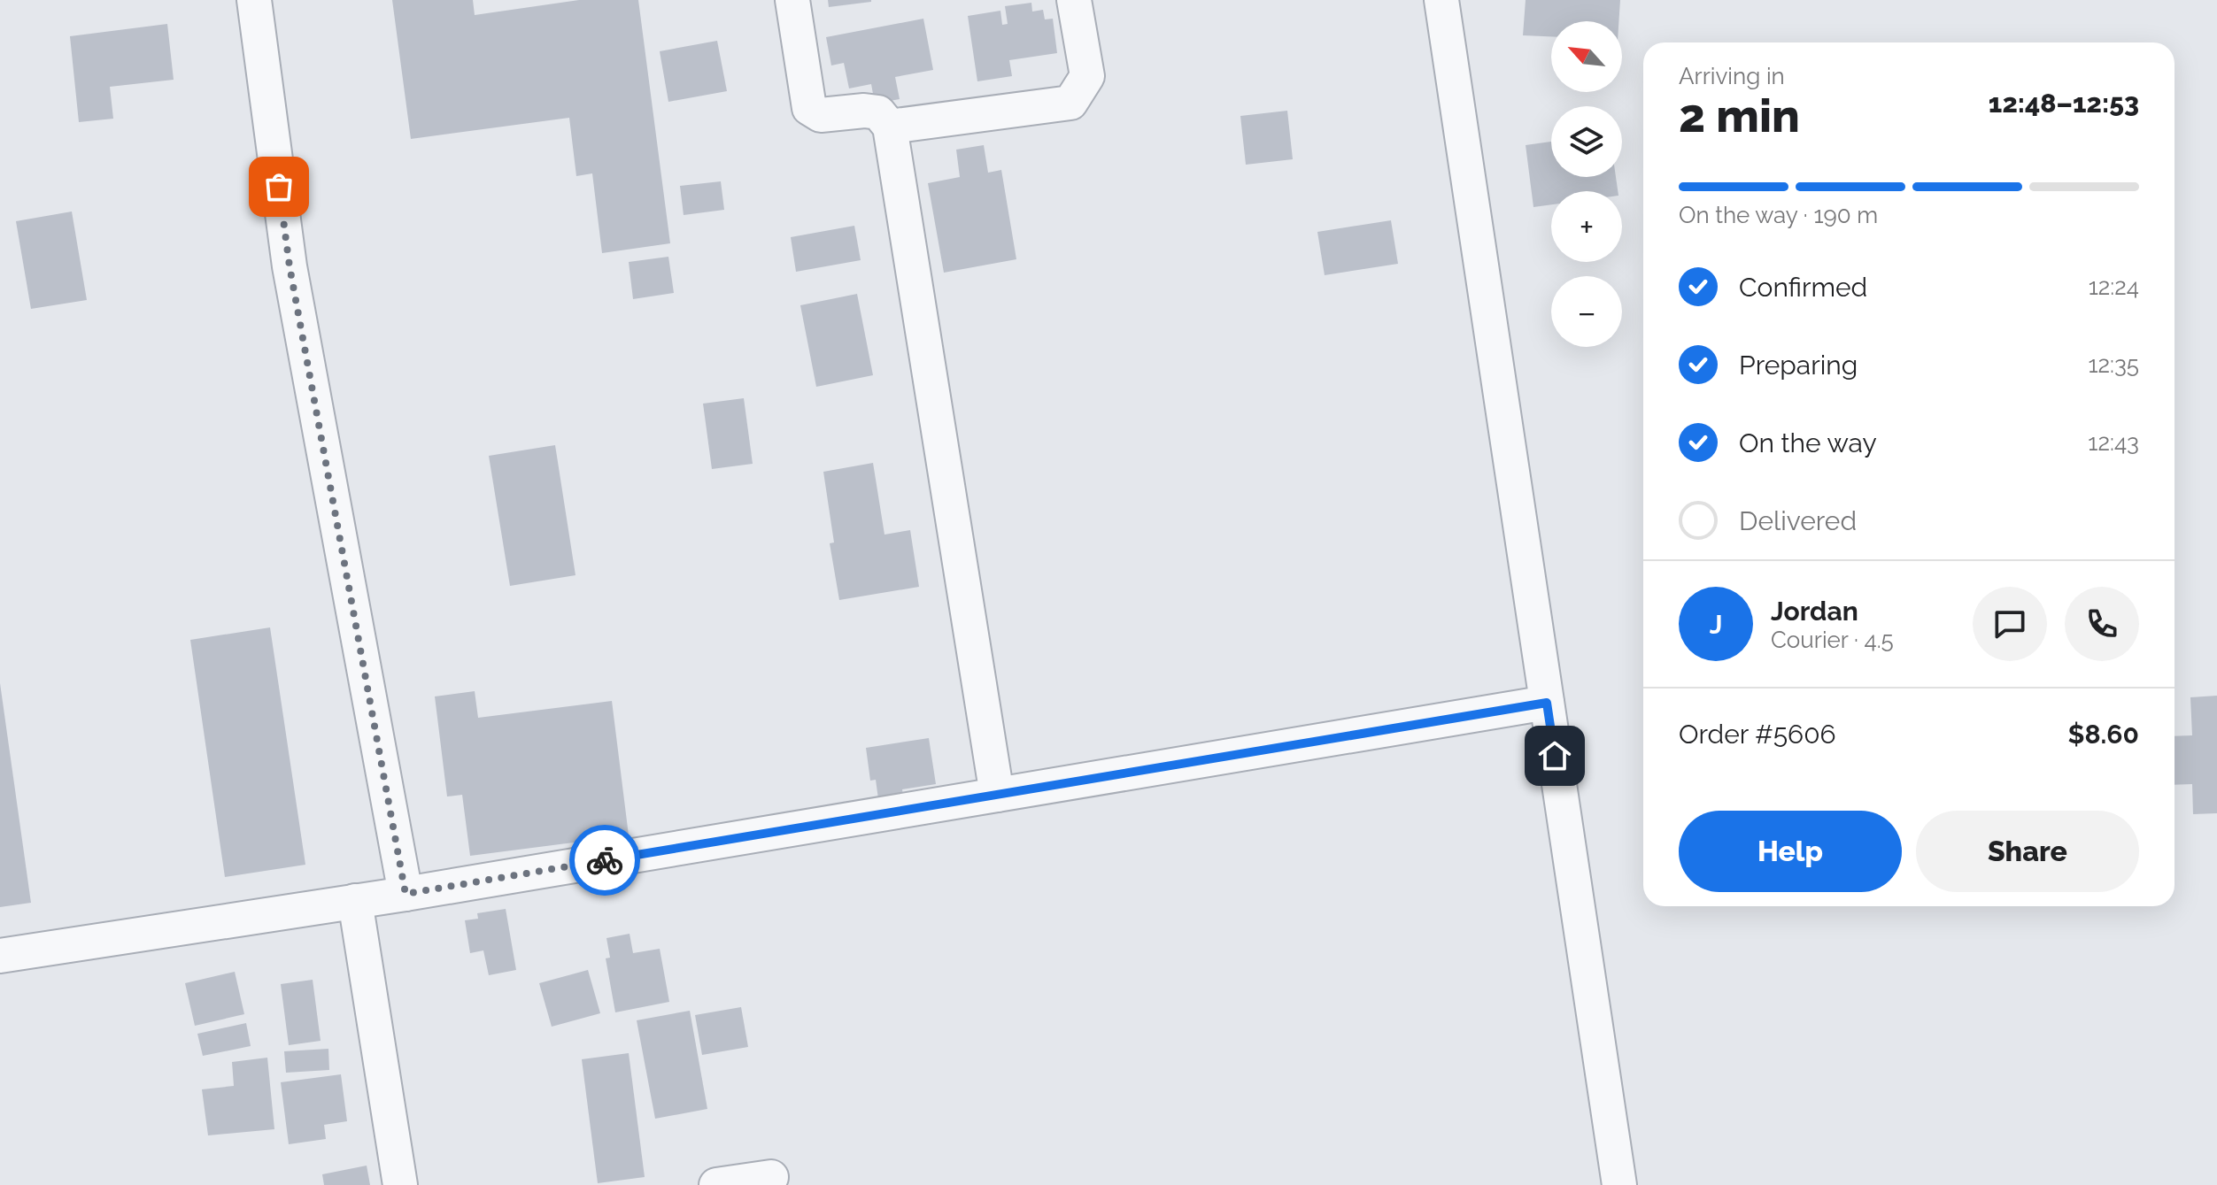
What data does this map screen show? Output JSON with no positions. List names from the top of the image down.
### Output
{
  "north": "top left",
  "page": {
    "map_buttons": ["+", "−"],
    "heading": ["2 min", "Arriving in", "12:48–12:53"],
    "panel": [
      "Jordan",
      "Courier · 4.5",
      "Order #5606",
      "$8.60"
    ],
    "bar": "On the way · 190 m",
    "list": [
      ["Confirmed", "12:24"],
      ["Preparing", "12:35"],
      ["On the way", "12:43"],
      "Delivered"
    ],
    "round": "J",
    "buttons": ["Help", "Share"]
  }
}
